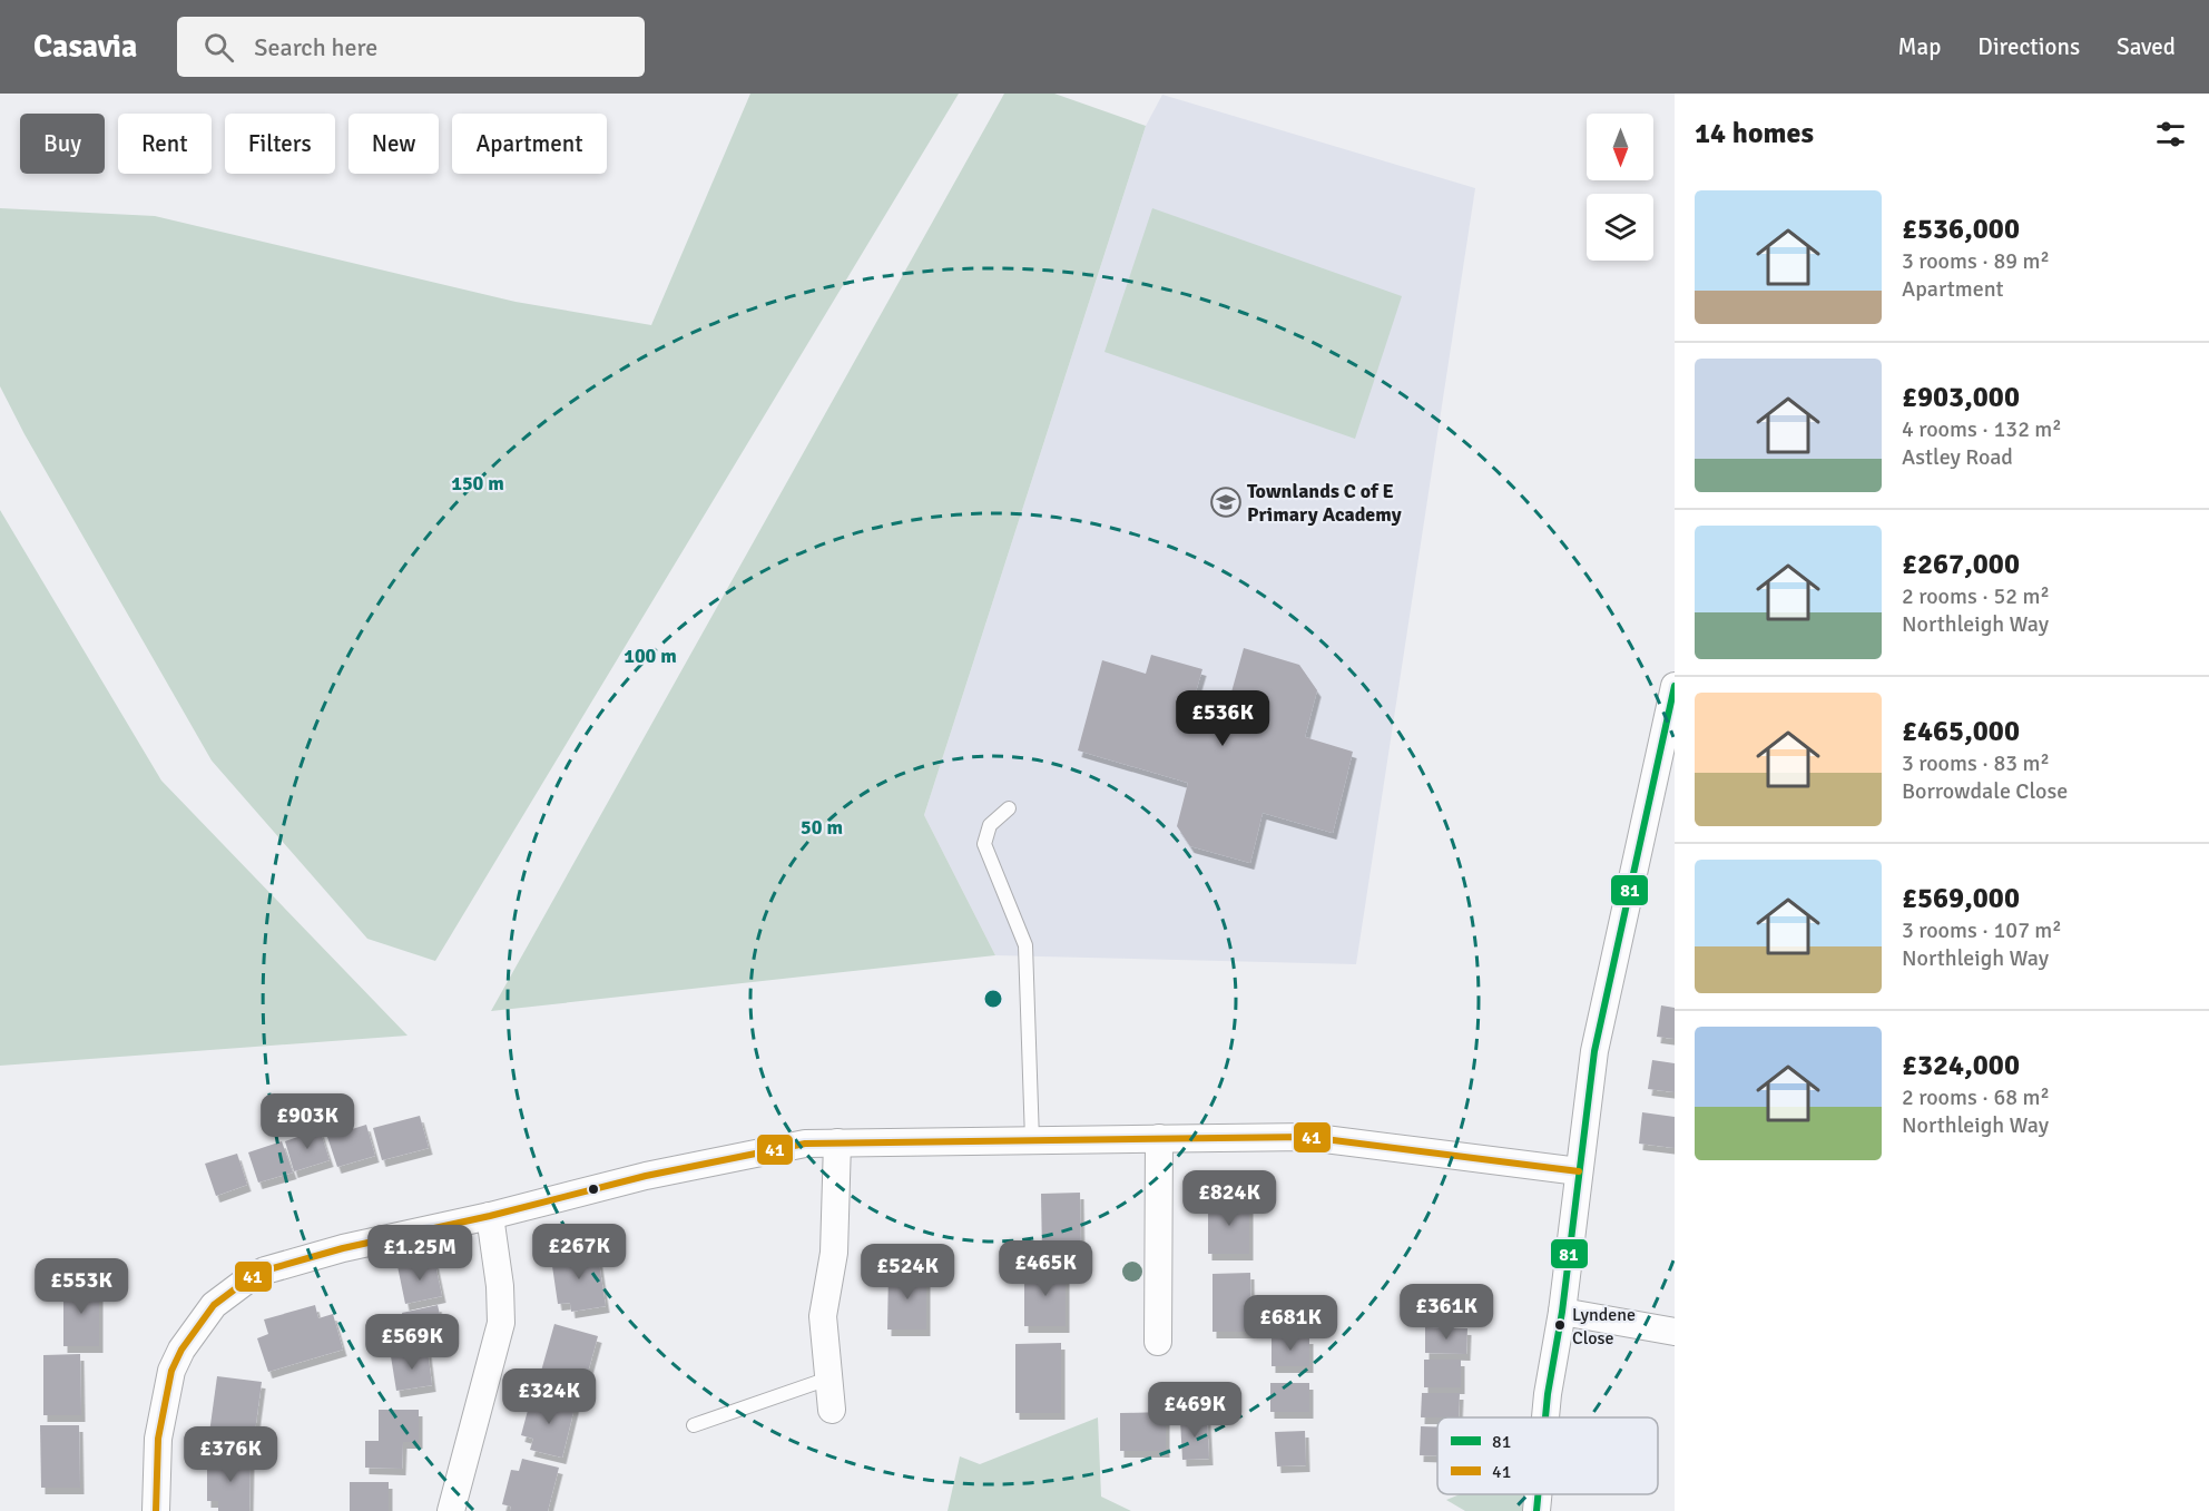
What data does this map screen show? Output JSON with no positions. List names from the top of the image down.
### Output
{
  "places": {
    "school or university": ["Townlands C of E Primary Academy"],
    "other": ["Lyndene Close"]
  },
  "lines": ["transit line 81", "transit line 41"],
  "legend": ["81", "41"],
  "north": "bottom",
  "page": {
    "header": "Casavia",
    "search": "Search here",
    "nav": ["Map", "Directions", "Saved"],
    "heading": "14 homes",
    "chip": [
      "Buy",
      "Rent",
      "Filters",
      "New",
      "Apartment"
    ],
    "list": [
      {
        "name": "£536,000",
        "note": "3 rooms · 89 m² · Apartment"
      },
      {
        "name": "£903,000",
        "note": "4 rooms · 132 m² · Astley Road"
      },
      {
        "name": "£267,000",
        "note": "2 rooms · 52 m² · Northleigh Way"
      },
      {
        "name": "£465,000",
        "note": "3 rooms · 83 m² · Borrowdale Close"
      },
      {
        "name": "£569,000",
        "note": "3 rooms · 107 m² · Northleigh Way"
      },
      {
        "name": "£324,000",
        "note": "2 rooms · 68 m² · Northleigh Way"
      }
    ],
    "price": [
      "£536K",
      "£903K",
      "£824K",
      "£267K",
      "£1.25M",
      "£465K",
      "£524K",
      "£553K",
      "£361K",
      "£681K",
      "£569K",
      "£324K",
      "£469K",
      "£376K"
    ]
  },
  "rings": ["150 m", "100 m", "50 m"]
}
